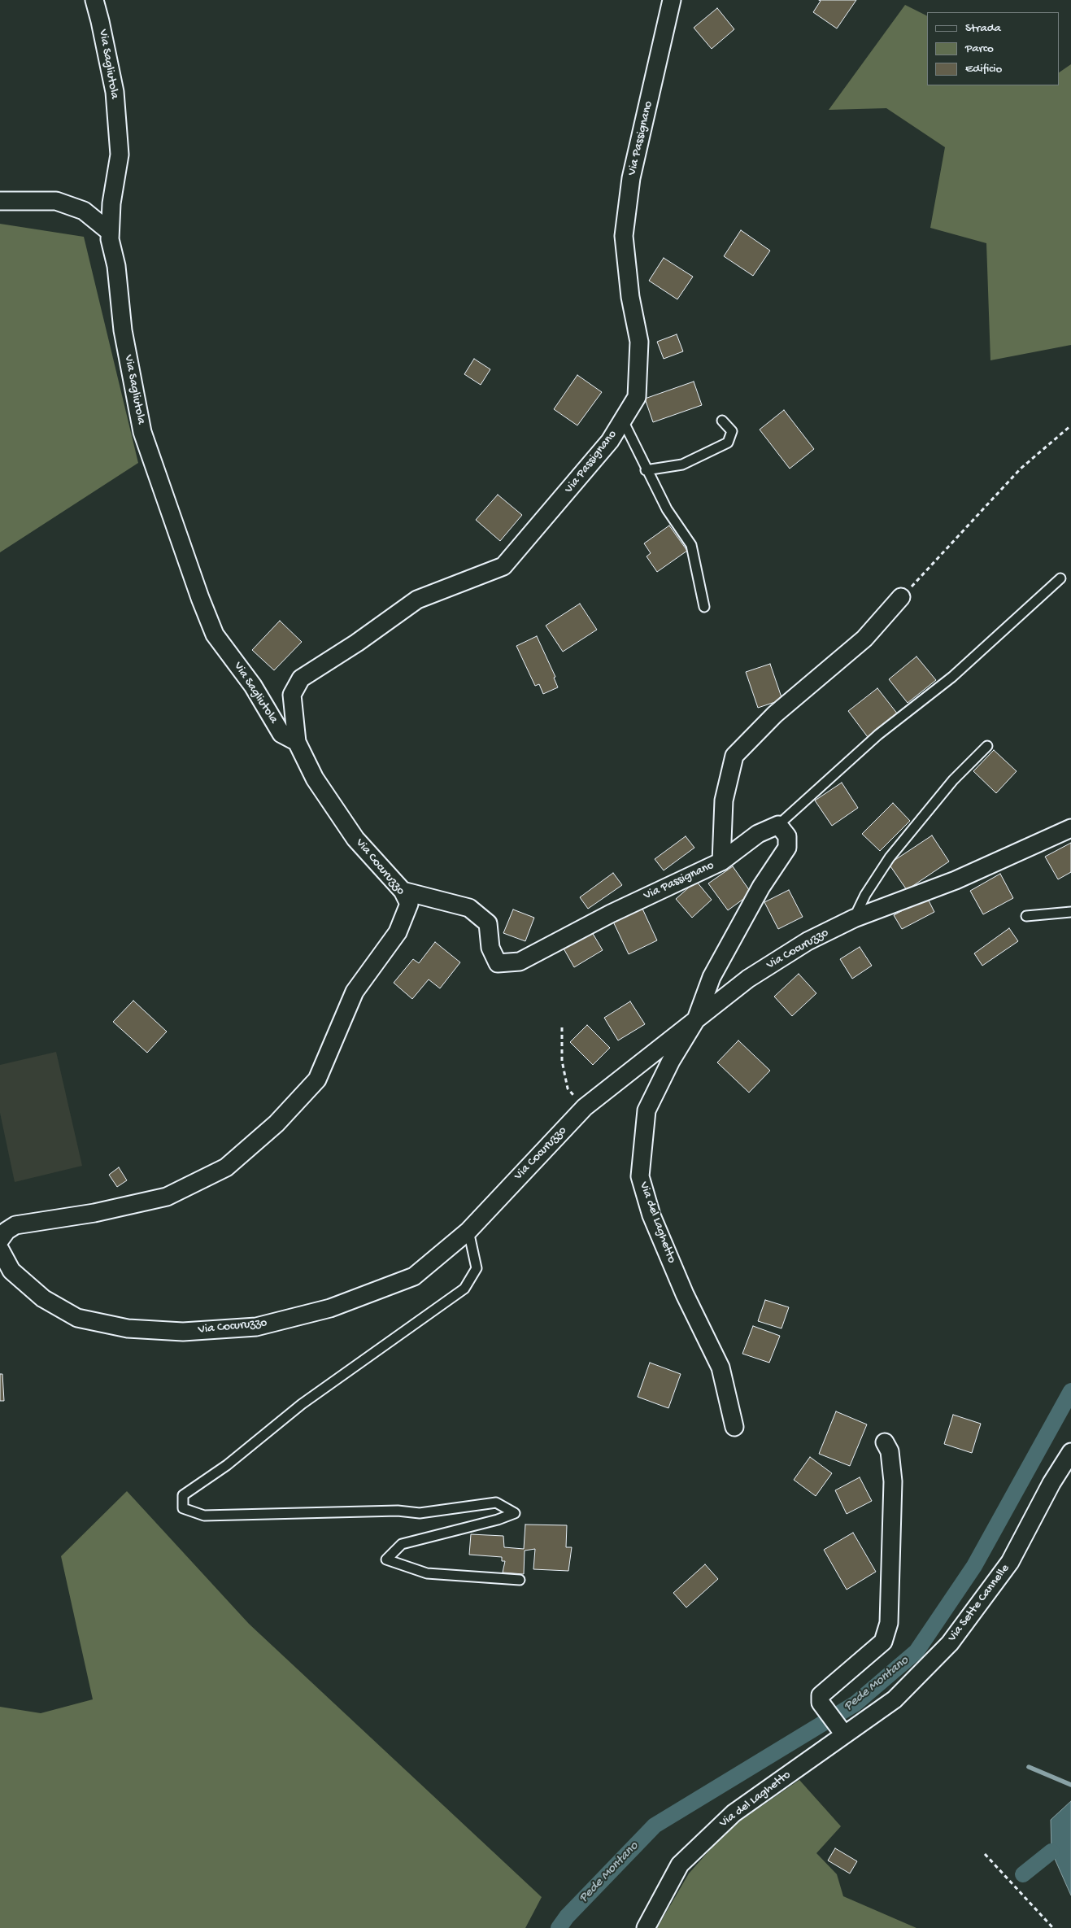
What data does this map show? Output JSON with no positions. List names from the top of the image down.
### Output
{
  "streets": {
    "street": [
      "Via Sagliutola",
      "Via Passignano",
      "Via Cocuruzzo",
      "Via del Laghetto",
      "Via Sette Cannelle"
    ]
  },
  "crossings": [
    ["Via Sagliutola", "Via Passignano"],
    ["Via Sagliutola", "Via Cocuruzzo"],
    ["Via Passignano", "Via Cocuruzzo"],
    ["Via Cocuruzzo", "Via del Laghetto"],
    ["Via del Laghetto", "Via Sette Cannelle"]
  ],
  "water": ["Pede Montano"],
  "legend": ["Strada", "Parco", "Edificio"]
}
